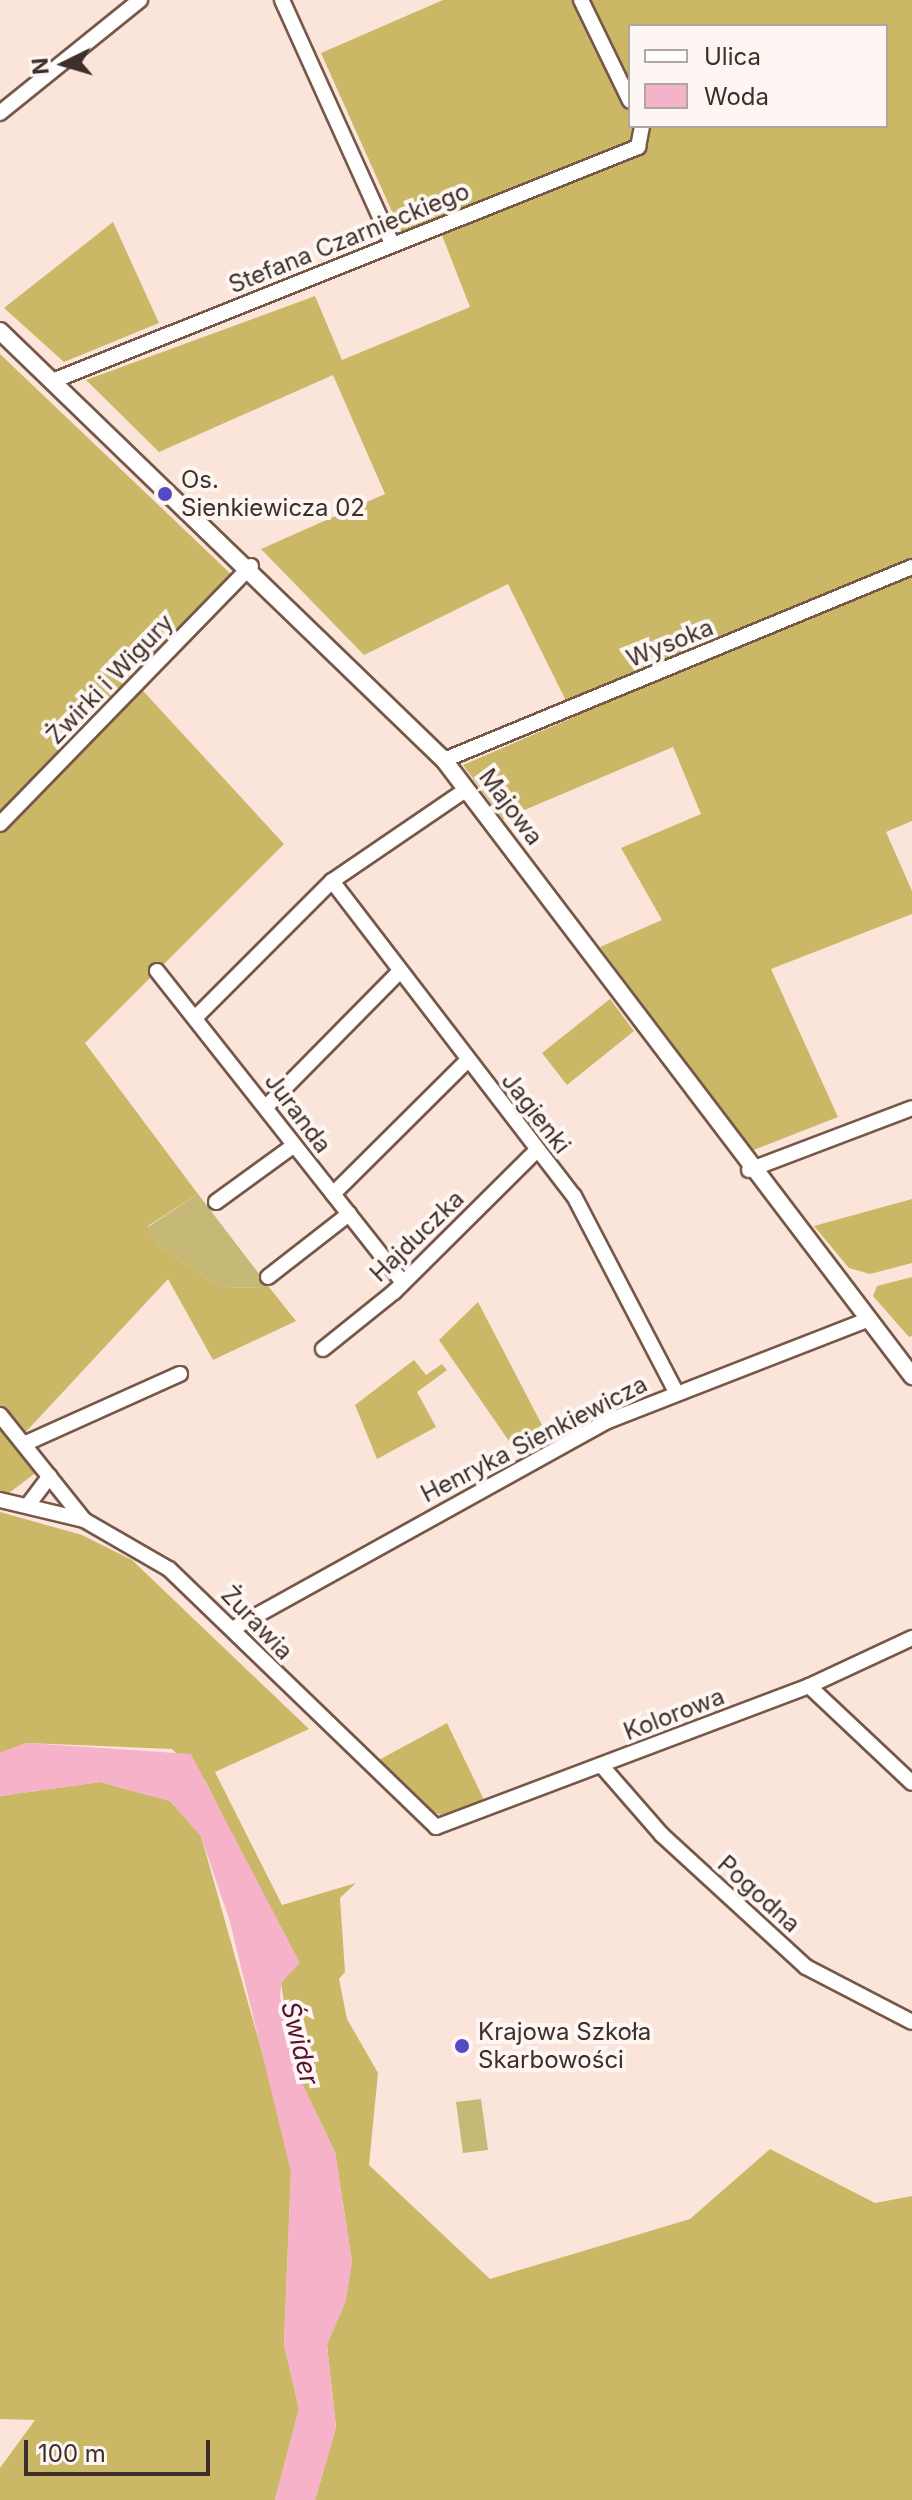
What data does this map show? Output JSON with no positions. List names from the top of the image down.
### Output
{
  "streets": {
    "street": [
      "Stefana Czarnieckiego",
      "Wysoka",
      "Żwirki i Wigury",
      "Majowa",
      "Juranda",
      "Jagienki",
      "Hajduczka",
      "Henryka Sienkiewicza",
      "Żurawia",
      "Kolorowa",
      "Pogodna"
    ]
  },
  "crossings": [
    ["Stefana Czarnieckiego", "Majowa"],
    ["Wysoka", "Majowa"],
    ["Żwirki i Wigury", "Majowa"],
    ["Majowa", "Henryka Sienkiewicza"],
    ["Juranda", "Hajduczka"],
    ["Jagienki", "Hajduczka"],
    ["Jagienki", "Henryka Sienkiewicza"],
    ["Henryka Sienkiewicza", "Żurawia"],
    ["Żurawia", "Kolorowa"],
    ["Kolorowa", "Pogodna"]
  ],
  "water": ["Świder"],
  "places": ["Os. Sienkiewicza 02", "Krajowa Szkoła Skarbowości"],
  "legend": ["Ulica", "Woda"],
  "scale_bar": "100 m",
  "north": "left"
}
